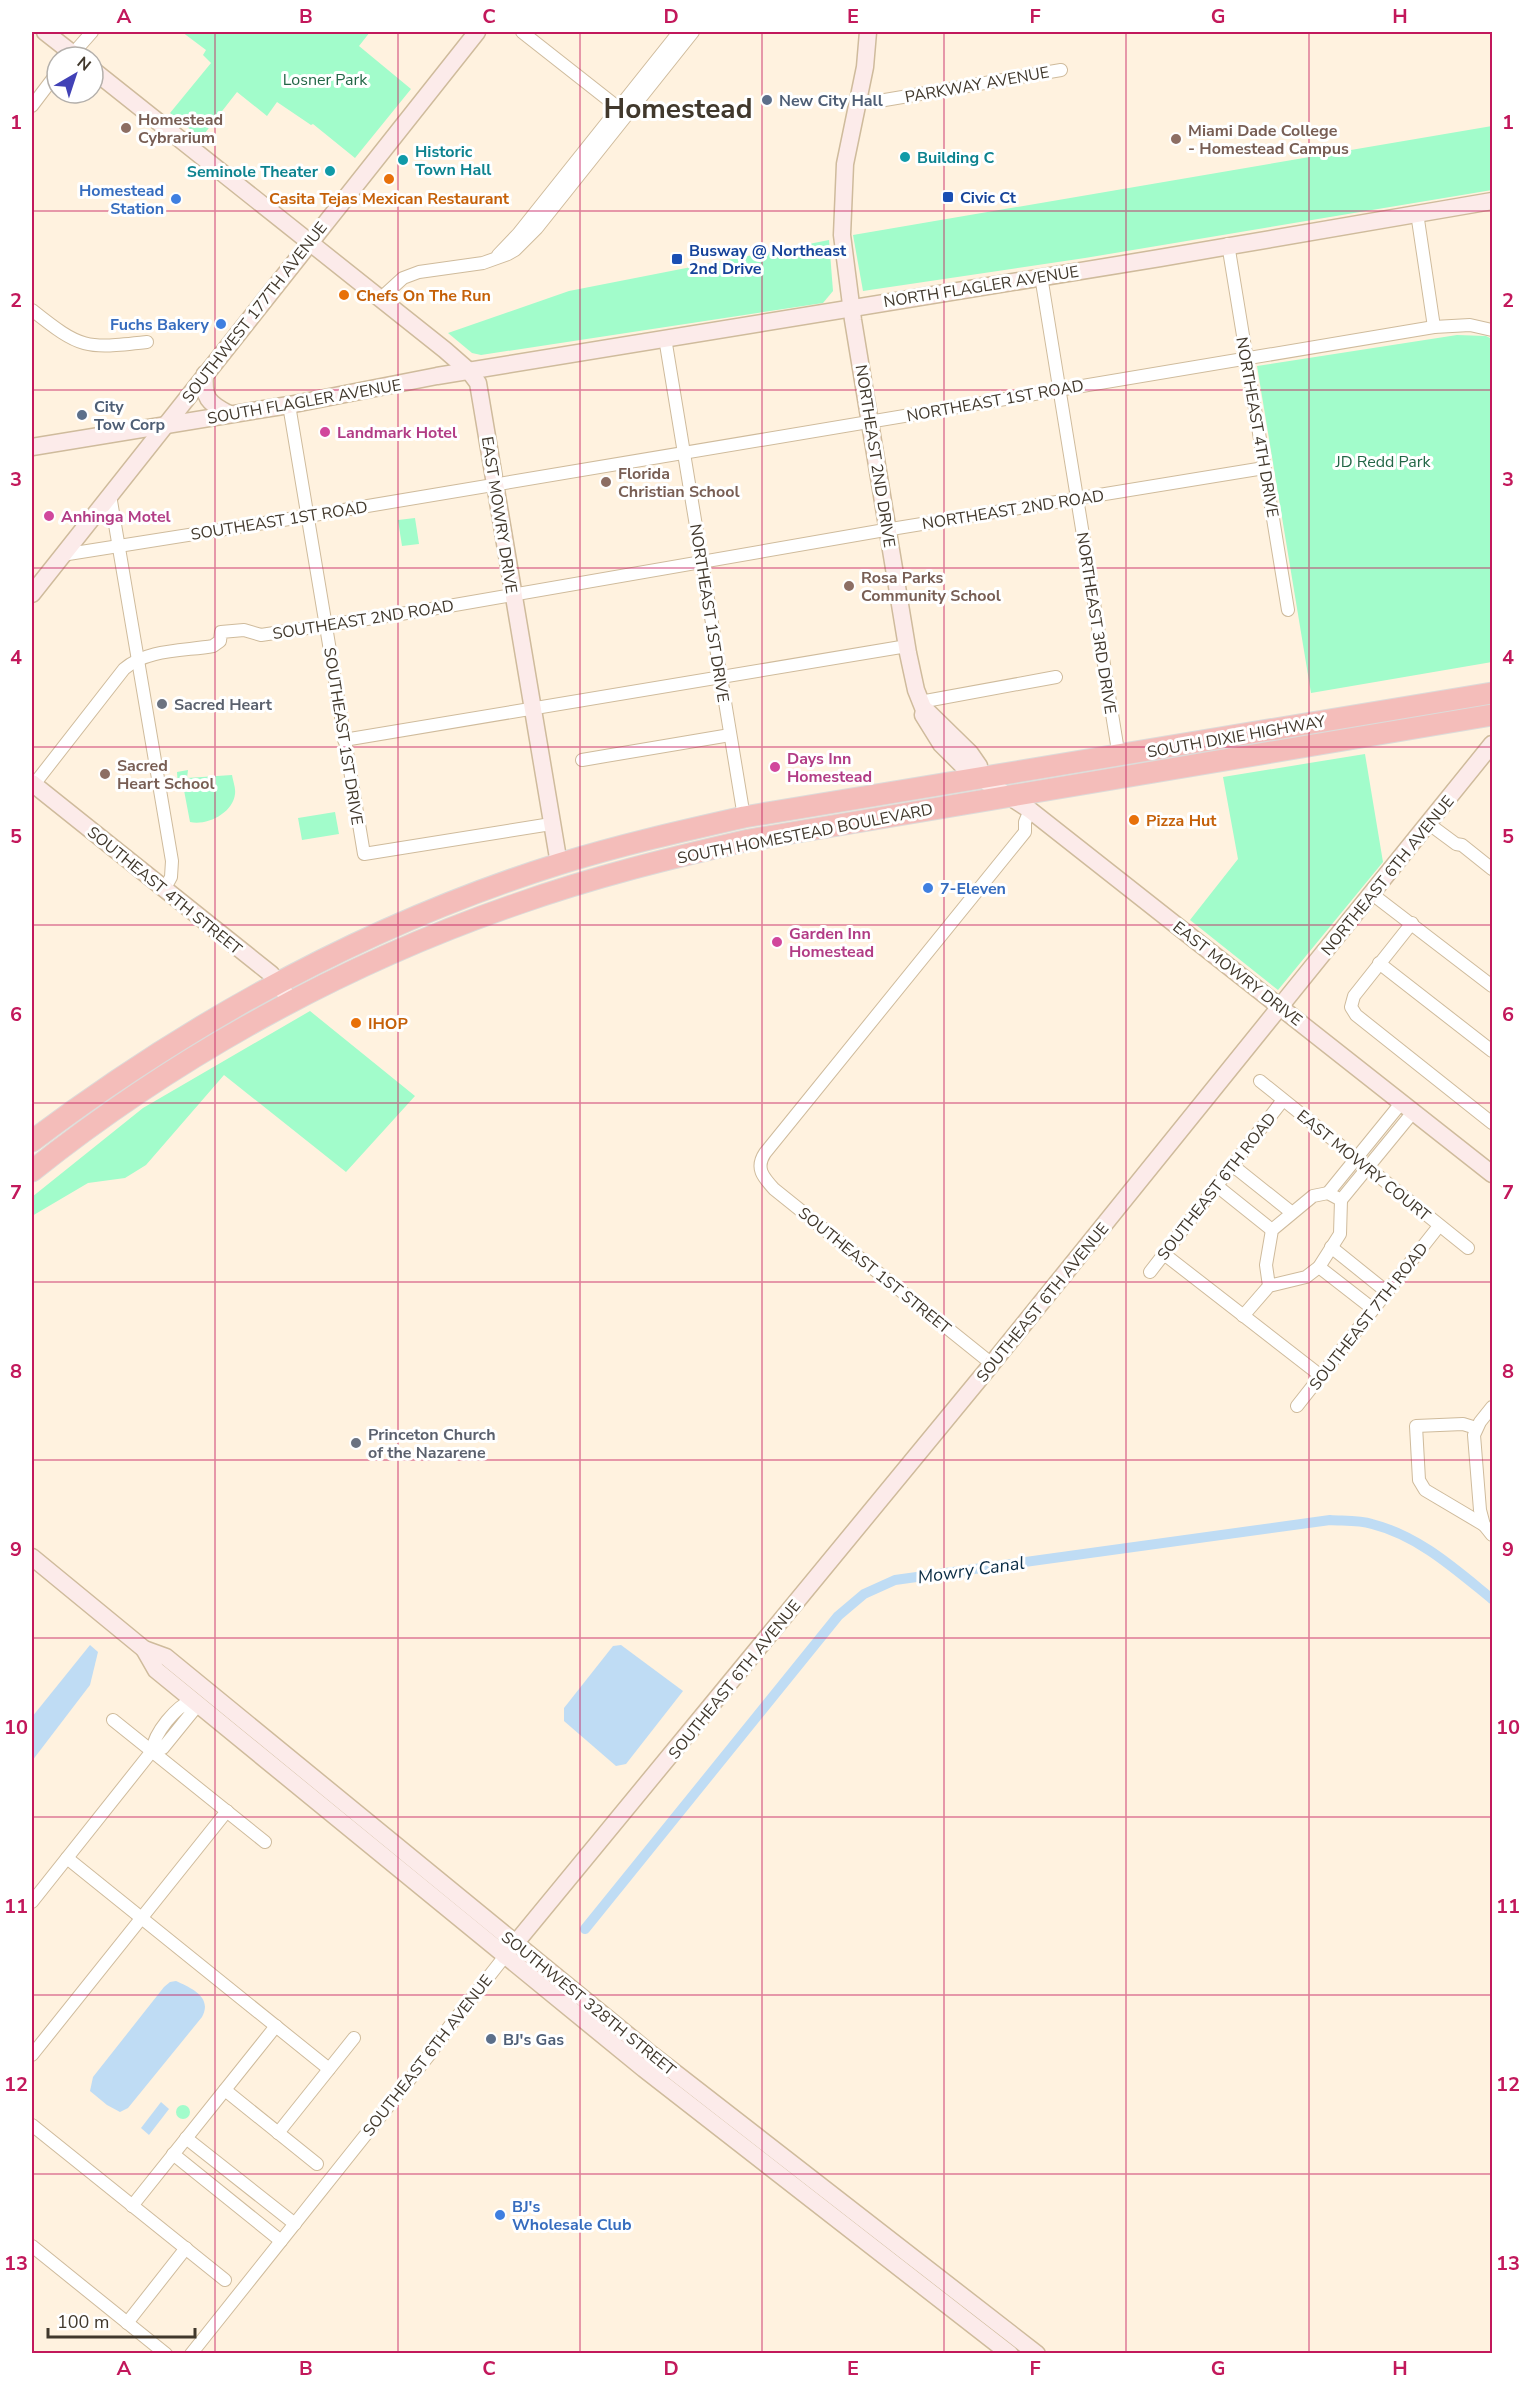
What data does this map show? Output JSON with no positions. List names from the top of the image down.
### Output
{
  "streets": {
    "highway": ["SOUTH DIXIE HIGHWAY", "SOUTH HOMESTEAD BOULEVARD"],
    "street": [
      "PARKWAY AVENUE",
      "NORTH FLAGLER AVENUE",
      "SOUTHWEST 177TH AVENUE",
      "NORTHEAST 1ST ROAD",
      "SOUTH FLAGLER AVENUE",
      "NORTHEAST 4TH DRIVE",
      "NORTHEAST 2ND DRIVE",
      "NORTHEAST 2ND ROAD",
      "EAST MOWRY DRIVE",
      "SOUTHEAST 1ST ROAD",
      "NORTHEAST 1ST DRIVE",
      "SOUTHEAST 2ND ROAD",
      "NORTHEAST 3RD DRIVE",
      "SOUTHEAST 1ST DRIVE",
      "NORTHEAST 6TH AVENUE",
      "SOUTHEAST 4TH STREET",
      "EAST MOWRY COURT",
      "SOUTHEAST 6TH ROAD",
      "SOUTHEAST 1ST STREET",
      "SOUTHEAST 6TH AVENUE",
      "SOUTHEAST 7TH ROAD",
      "SOUTHWEST 328TH STREET"
    ]
  },
  "crossings": [
    ["PARKWAY AVENUE", "NORTHEAST 2ND DRIVE"],
    ["NORTH FLAGLER AVENUE", "SOUTH FLAGLER AVENUE"],
    ["NORTH FLAGLER AVENUE", "NORTHEAST 4TH DRIVE"],
    ["NORTH FLAGLER AVENUE", "NORTHEAST 2ND DRIVE"],
    ["NORTH FLAGLER AVENUE", "EAST MOWRY DRIVE"],
    ["NORTH FLAGLER AVENUE", "NORTHEAST 1ST DRIVE"],
    ["NORTH FLAGLER AVENUE", "NORTHEAST 3RD DRIVE"],
    ["SOUTHWEST 177TH AVENUE", "SOUTH FLAGLER AVENUE"],
    ["SOUTHWEST 177TH AVENUE", "EAST MOWRY DRIVE"],
    ["SOUTHWEST 177TH AVENUE", "SOUTHEAST 1ST ROAD"],
    ["NORTHEAST 1ST ROAD", "NORTHEAST 4TH DRIVE"],
    ["NORTHEAST 1ST ROAD", "NORTHEAST 2ND DRIVE"],
    ["NORTHEAST 1ST ROAD", "EAST MOWRY DRIVE"],
    ["NORTHEAST 1ST ROAD", "SOUTHEAST 1ST ROAD"],
    ["NORTHEAST 1ST ROAD", "NORTHEAST 1ST DRIVE"],
    ["NORTHEAST 1ST ROAD", "NORTHEAST 3RD DRIVE"],
    ["SOUTH FLAGLER AVENUE", "EAST MOWRY DRIVE"],
    ["SOUTH FLAGLER AVENUE", "SOUTHEAST 1ST DRIVE"],
    ["NORTHEAST 4TH DRIVE", "NORTHEAST 2ND ROAD"],
    ["NORTHEAST 2ND DRIVE", "NORTHEAST 2ND ROAD"],
    ["NORTHEAST 2ND ROAD", "EAST MOWRY DRIVE"],
    ["NORTHEAST 2ND ROAD", "NORTHEAST 1ST DRIVE"],
    ["NORTHEAST 2ND ROAD", "SOUTHEAST 2ND ROAD"],
    ["NORTHEAST 2ND ROAD", "NORTHEAST 3RD DRIVE"],
    ["EAST MOWRY DRIVE", "SOUTHEAST 1ST ROAD"],
    ["EAST MOWRY DRIVE", "SOUTHEAST 2ND ROAD"],
    ["EAST MOWRY DRIVE", "SOUTHEAST 1ST DRIVE"],
    ["EAST MOWRY DRIVE", "SOUTH DIXIE HIGHWAY"],
    ["EAST MOWRY DRIVE", "SOUTH HOMESTEAD BOULEVARD"],
    ["EAST MOWRY DRIVE", "NORTHEAST 6TH AVENUE"],
    ["EAST MOWRY DRIVE", "SOUTHEAST 6TH AVENUE"],
    ["SOUTHEAST 1ST ROAD", "SOUTHEAST 1ST DRIVE"],
    ["NORTHEAST 1ST DRIVE", "SOUTH HOMESTEAD BOULEVARD"],
    ["SOUTHEAST 2ND ROAD", "SOUTHEAST 1ST DRIVE"],
    ["SOUTHEAST 2ND ROAD", "SOUTHEAST 4TH STREET"],
    ["NORTHEAST 3RD DRIVE", "SOUTH DIXIE HIGHWAY"],
    ["SOUTH DIXIE HIGHWAY", "SOUTH HOMESTEAD BOULEVARD"],
    ["SOUTH HOMESTEAD BOULEVARD", "SOUTHEAST 4TH STREET"],
    ["NORTHEAST 6TH AVENUE", "SOUTHEAST 6TH AVENUE"],
    ["EAST MOWRY COURT", "SOUTHEAST 6TH ROAD"],
    ["EAST MOWRY COURT", "SOUTHEAST 7TH ROAD"],
    ["SOUTHEAST 1ST STREET", "SOUTHEAST 6TH AVENUE"],
    ["SOUTHEAST 6TH AVENUE", "SOUTHWEST 328TH STREET"]
  ],
  "districts": ["Homestead"],
  "water": ["Mowry Canal"],
  "parks": ["Losner Park", "JD Redd Park"],
  "places": {
    "other": [
      "New City Hall",
      "Homestead Cybrarium",
      "Miami Dade College - Homestead Campus",
      "Building C",
      "Historic Town Hall",
      "Seminole Theater",
      "Casita Tejas Mexican Restaurant",
      "Homestead Station",
      "Chefs On The Run",
      "Fuchs Bakery",
      "City Tow Corp",
      "Landmark Hotel",
      "Florida Christian School",
      "Anhinga Motel",
      "Rosa Parks Community School",
      "Sacred Heart",
      "Days Inn Homestead",
      "Sacred Heart School",
      "Pizza Hut",
      "7-Eleven",
      "Garden Inn Homestead",
      "IHOP",
      "Princeton Church of the Nazarene",
      "BJ's Gas",
      "BJ's Wholesale Club"
    ],
    "transit": ["Civic Ct", "Busway @ Northeast 2nd Drive"]
  },
  "scale_bar": "100 m",
  "north": "top right",
  "grid": {
    "columns": [
      "A",
      "B",
      "C",
      "D",
      "E",
      "F",
      "G",
      "H"
    ],
    "rows": [
      "1",
      "2",
      "3",
      "4",
      "5",
      "6",
      "7",
      "8",
      "9",
      "10",
      "11",
      "12",
      "13"
    ]
  }
}
